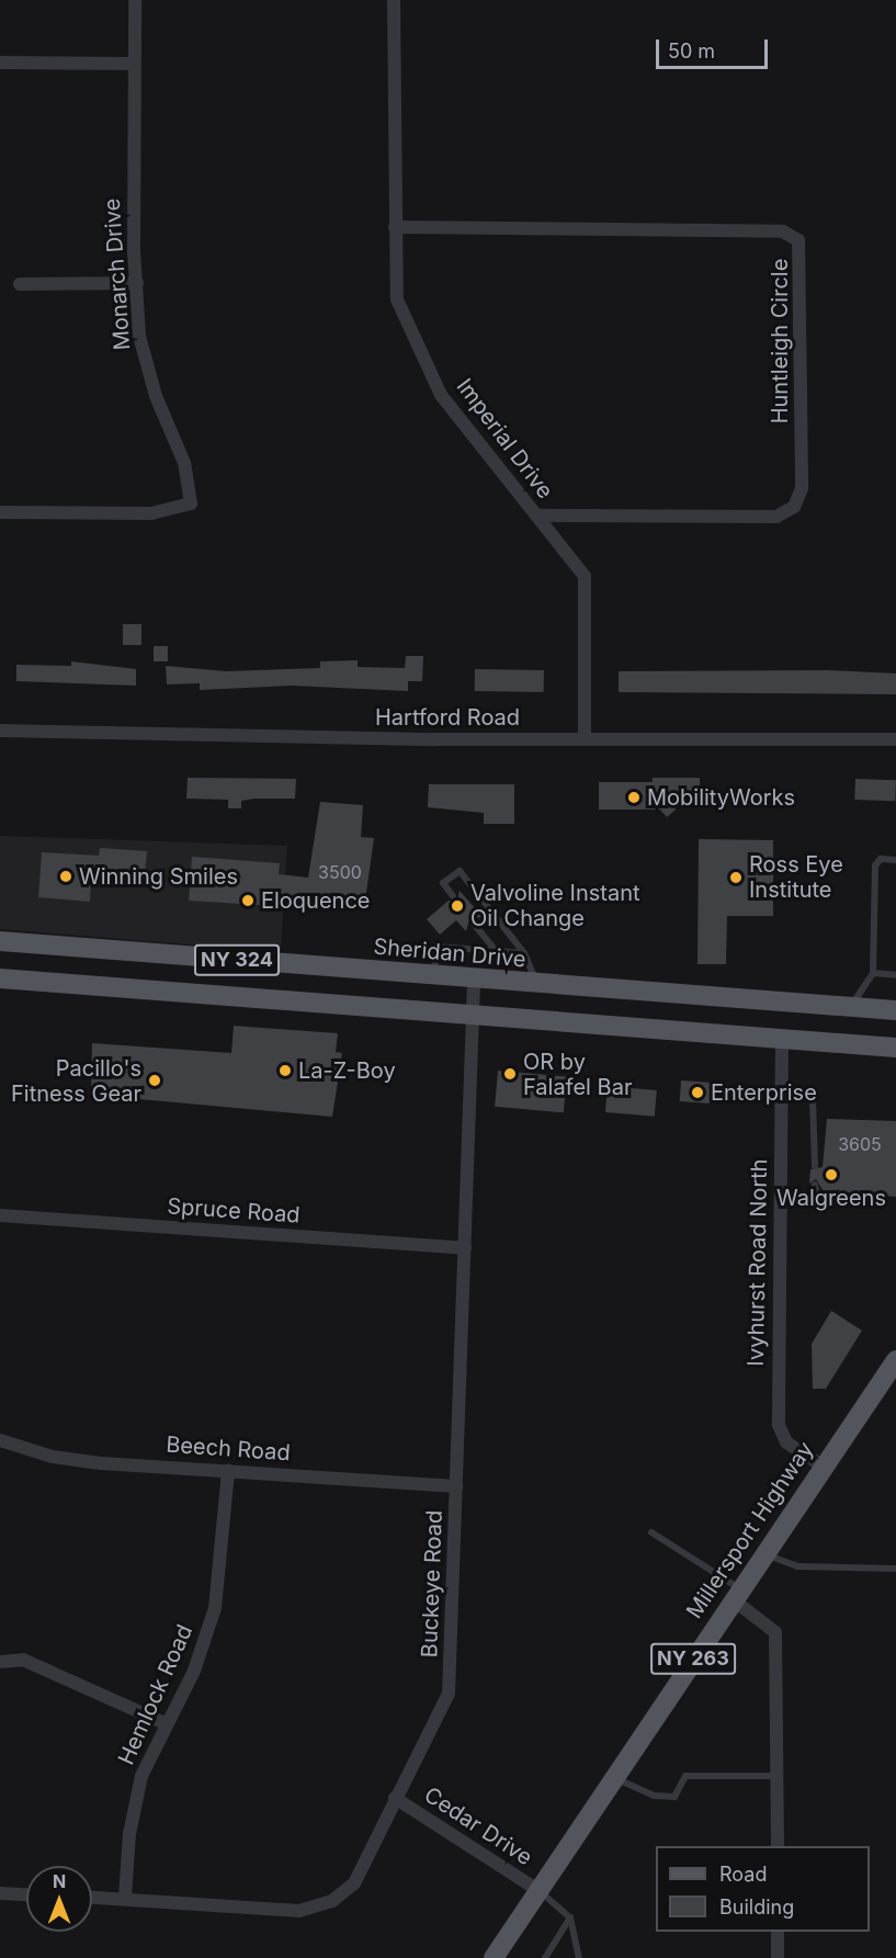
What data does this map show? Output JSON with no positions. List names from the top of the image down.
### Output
{
  "streets": {
    "main road": [
      "Sheridan Drive",
      "NY 324",
      "Millersport Highway",
      "NY 263"
    ],
    "street": [
      "Monarch Drive",
      "Huntleigh Circle",
      "Imperial Drive",
      "Hartford Road",
      "Spruce Road",
      "Ivyhurst Road North",
      "Beech Road",
      "Buckeye Road",
      "Hemlock Road",
      "Cedar Drive"
    ]
  },
  "crossings": [
    ["Huntleigh Circle", "Imperial Drive"],
    ["Imperial Drive", "Hartford Road"],
    ["Sheridan Drive", "Buckeye Road"],
    ["NY 324", "Ivyhurst Road North"],
    ["NY 324", "Buckeye Road"],
    ["Spruce Road", "Buckeye Road"],
    ["Ivyhurst Road North", "Millersport Highway"],
    ["Beech Road", "Buckeye Road"],
    ["Beech Road", "Hemlock Road"],
    ["Millersport Highway", "Cedar Drive"],
    ["Buckeye Road", "Hemlock Road"],
    ["Buckeye Road", "Cedar Drive"]
  ],
  "places": [
    "MobilityWorks",
    "Winning Smiles",
    "Ross Eye Institute",
    "Eloquence",
    "Valvoline Instant Oil Change",
    "La-Z-Boy",
    "OR by Falafel Bar",
    "Pacillo's Fitness Gear",
    "Enterprise",
    "Walgreens"
  ],
  "house_numbers": ["3500", "3605"],
  "legend": ["Road", "Building"],
  "scale_bar": "50 m",
  "north": "top"
}
